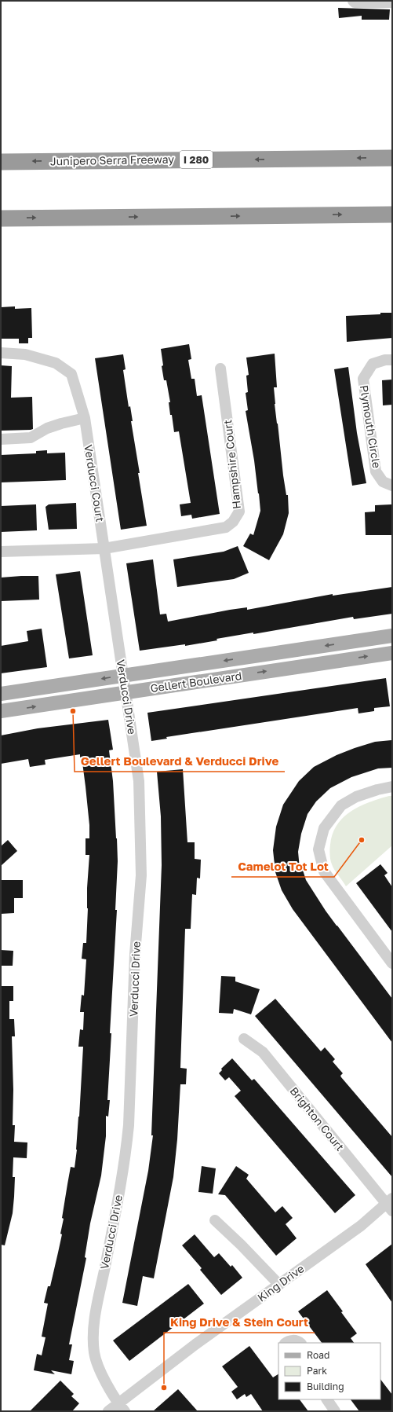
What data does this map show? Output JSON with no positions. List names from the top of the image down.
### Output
{
  "streets": {
    "highway": ["I 280", "Junipero Serra Freeway"],
    "main road": ["Gellert Boulevard"],
    "street": [
      "Plymouth Circle",
      "Hampshire Court",
      "Verducci Court",
      "Verducci Drive",
      "Brighton Court",
      "King Drive"
    ]
  },
  "crossings": [
    ["Hampshire Court", "Verducci Court"],
    ["Hampshire Court", "Verducci Drive"],
    ["Verducci Court", "Verducci Drive"],
    ["Gellert Boulevard", "Verducci Drive"],
    ["Verducci Drive", "King Drive"],
    ["Brighton Court", "King Drive"]
  ],
  "places": ["Gellert Boulevard & Verducci Drive", "Camelot Tot Lot", "King Drive & Stein Court"],
  "legend": ["Road", "Park", "Building"]
}
